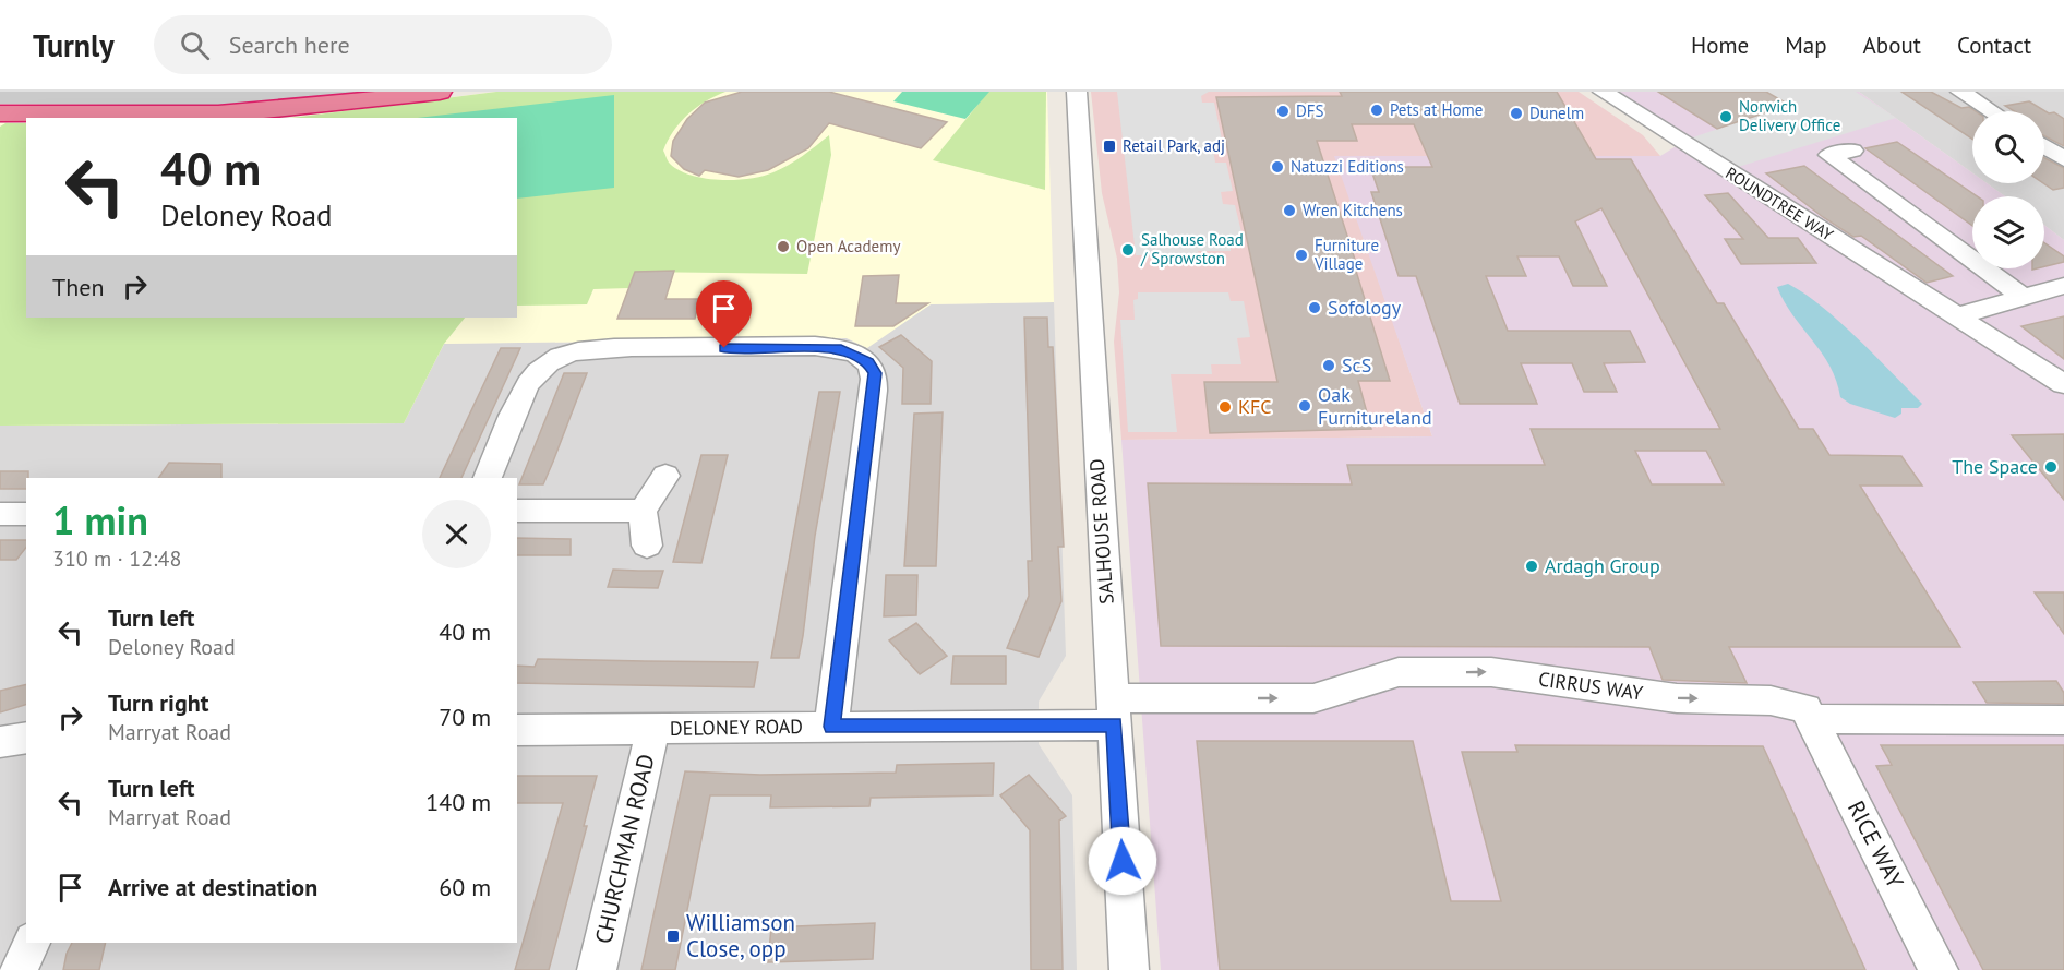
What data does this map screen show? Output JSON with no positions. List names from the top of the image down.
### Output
{
  "streets": {
    "street": [
      "ROUNDTREE WAY",
      "SALHOUSE ROAD",
      "CIRRUS WAY",
      "DELONEY ROAD",
      "RICE WAY",
      "CHURCHMAN ROAD"
    ]
  },
  "crossings": [
    ["SALHOUSE ROAD", "CIRRUS WAY"],
    ["SALHOUSE ROAD", "DELONEY ROAD"],
    ["CIRRUS WAY", "DELONEY ROAD"],
    ["CIRRUS WAY", "RICE WAY"],
    ["DELONEY ROAD", "CHURCHMAN ROAD"]
  ],
  "one_way": ["CIRRUS WAY"],
  "places": {
    "other": [
      "Pets at Home",
      "DFS",
      "Dunelm",
      "Norwich Delivery Office",
      "Natuzzi Editions",
      "Wren Kitchens",
      "Open Academy",
      "Salhouse Road / Sprowston",
      "Furniture Village",
      "Sofology",
      "ScS",
      "Oak Furnitureland",
      "KFC",
      "The Space",
      "Ardagh Group"
    ],
    "transit": ["Retail Park, adj", "Williamson Close, opp"]
  },
  "page": {
    "header": "Turnly",
    "search": "Search here",
    "nav": [
      "Home",
      "Map",
      "About",
      "Contact"
    ],
    "turn": ["40 m", "Deloney Road"],
    "then": "Then",
    "heading": ["1 min", "310 m · 12:48"],
    "list": [
      {
        "name": "Turn left",
        "note": "Deloney Road",
        "value": "40 m"
      },
      {
        "name": "Turn right",
        "note": "Marryat Road",
        "value": "70 m"
      },
      {
        "name": "Turn left",
        "note": "Marryat Road",
        "value": "140 m"
      },
      {
        "name": "Arrive at destination",
        "value": "60 m"
      }
    ]
  }
}
